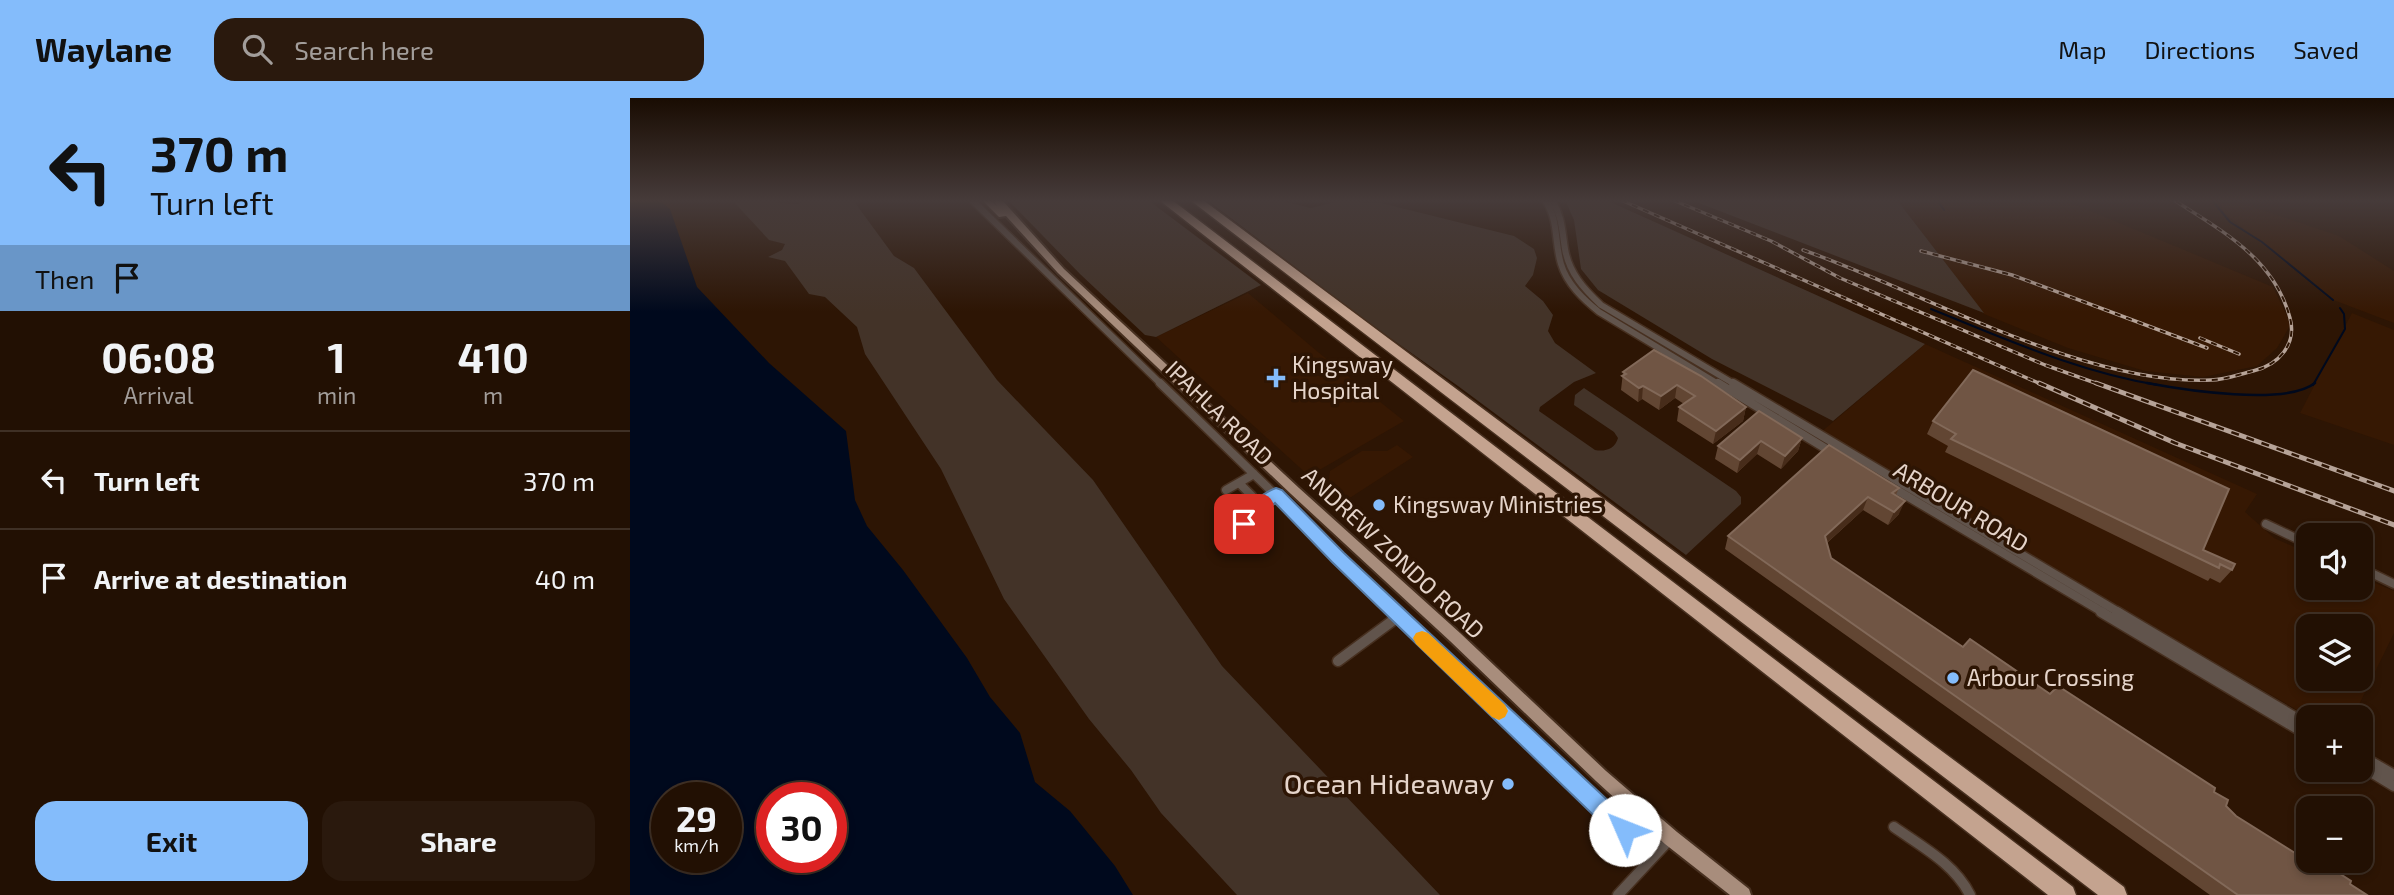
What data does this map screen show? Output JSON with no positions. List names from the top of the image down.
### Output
{
  "streets": {
    "main road": ["ANDREW ZONDO ROAD"],
    "street": ["IPAHLA ROAD", "ARBOUR ROAD"]
  },
  "places": {
    "health": ["Kingsway Hospital"],
    "other": ["Kingsway Ministries", "Arbour Crossing", "Ocean Hideaway"]
  },
  "page": {
    "header": "Waylane",
    "search": "Search here",
    "nav": ["Map", "Directions", "Saved"],
    "turn": ["370 m", "Turn left"],
    "then": "Then",
    "eta": [
      "06:08",
      "Arrival",
      "1",
      "min",
      "410",
      "m"
    ],
    "list": [
      {
        "name": "Turn left",
        "value": "370 m"
      },
      {
        "name": "Arrive at destination",
        "value": "40 m"
      }
    ],
    "map_buttons": ["+", "−"],
    "speed": "29 km/h",
    "limit": "30",
    "buttons": ["Exit", "Share"]
  }
}
